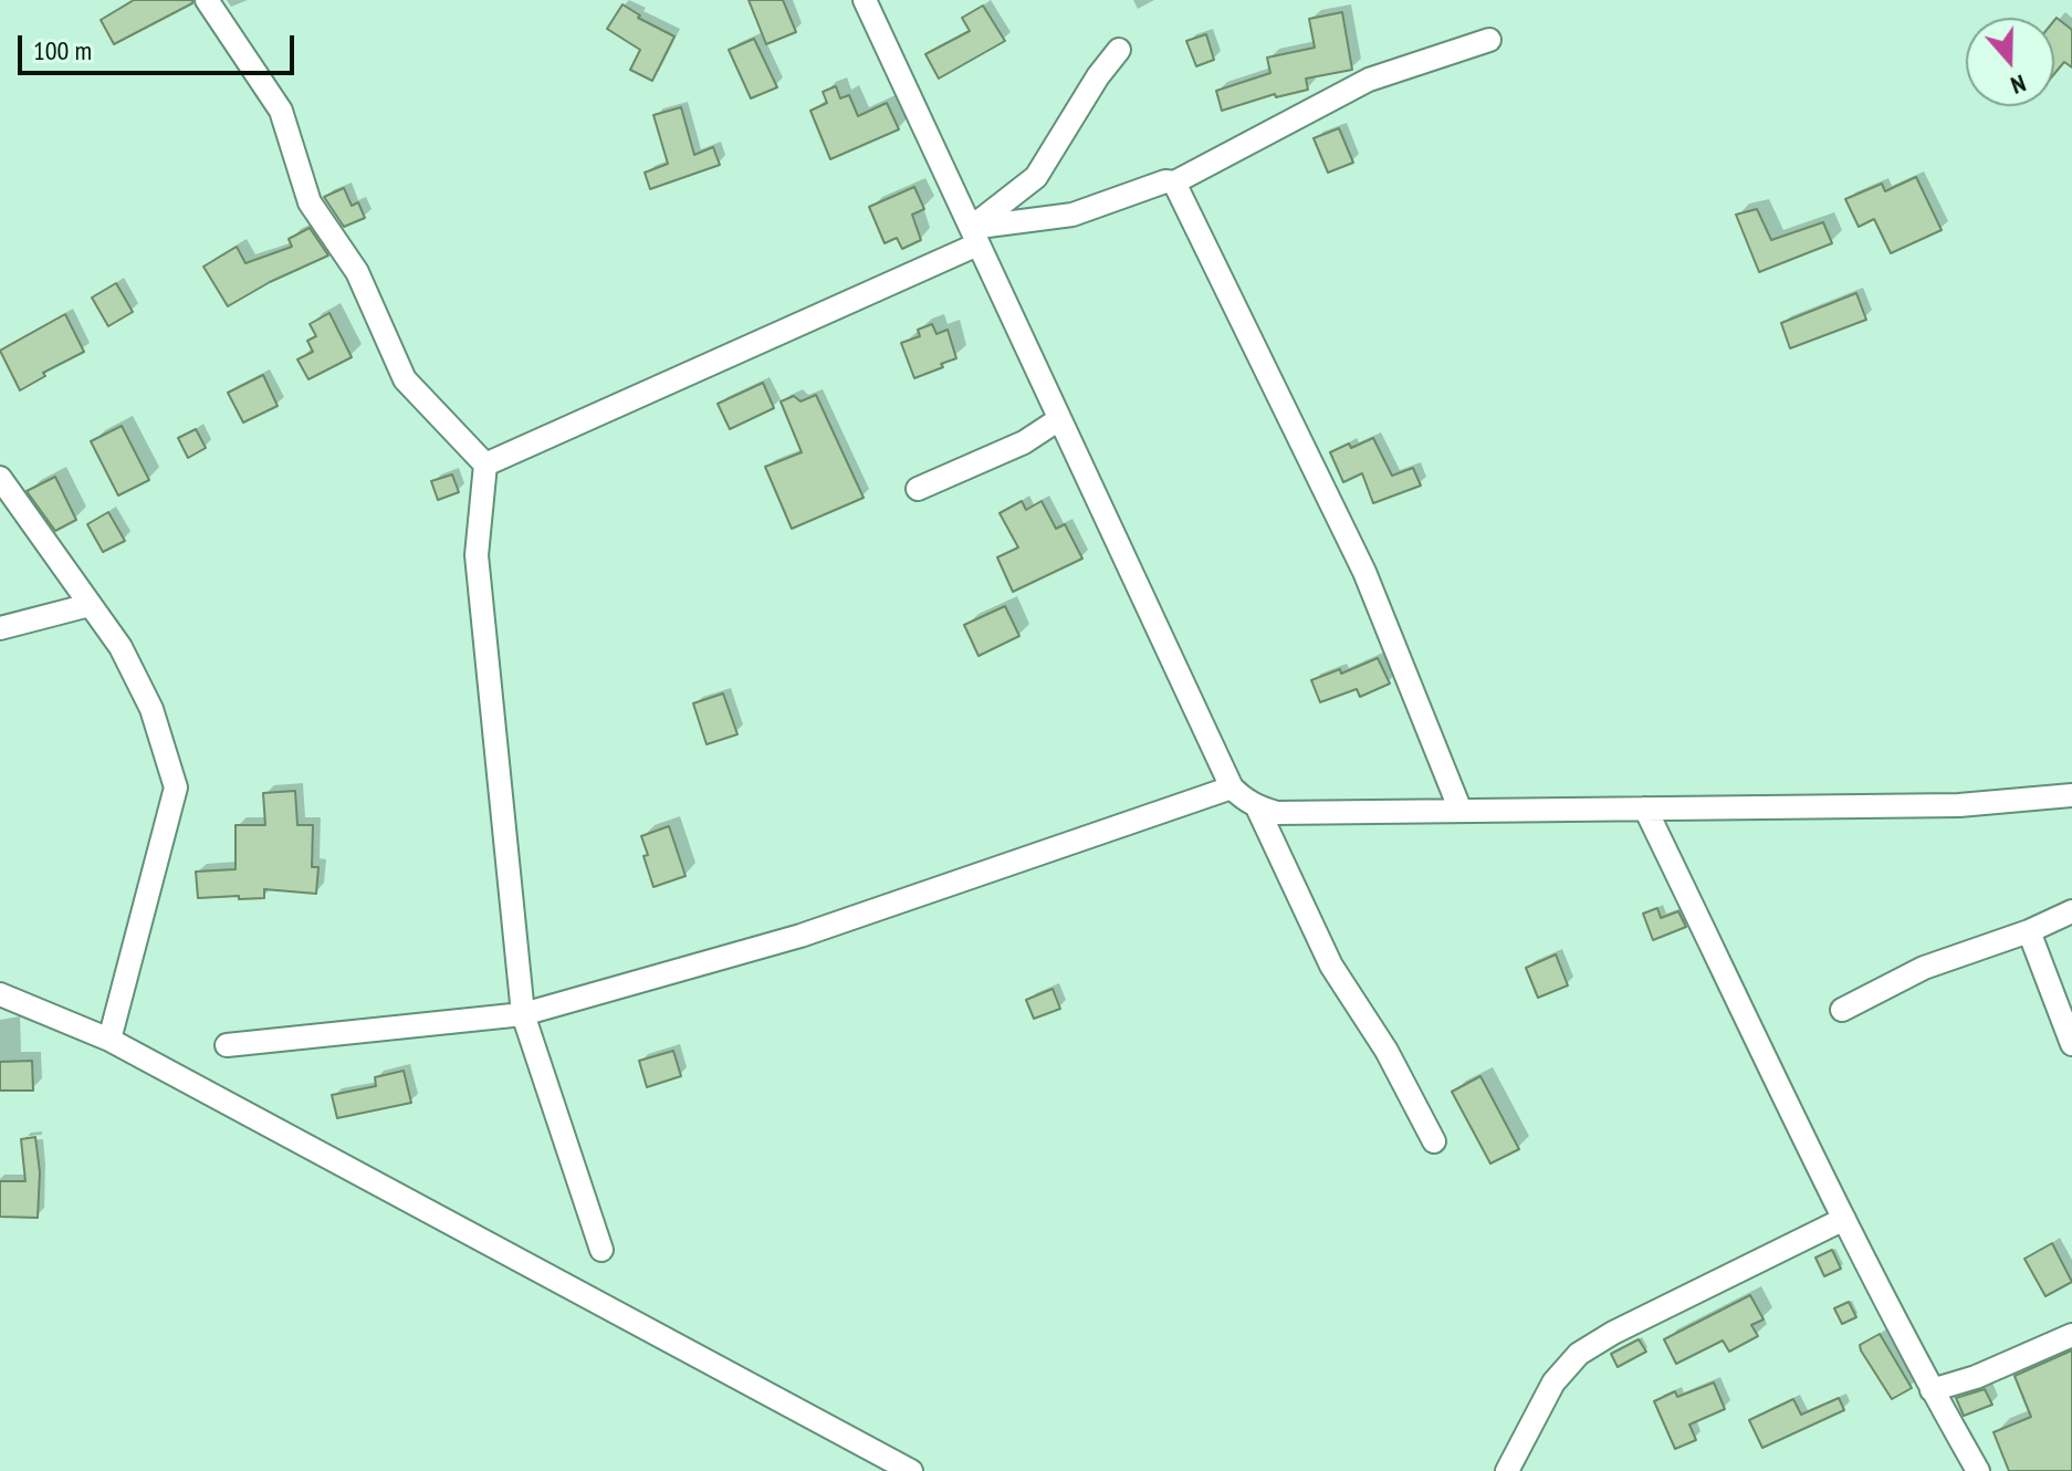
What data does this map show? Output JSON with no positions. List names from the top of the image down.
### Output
{
  "scale_bar": "100 m",
  "north": "bottom"
}
